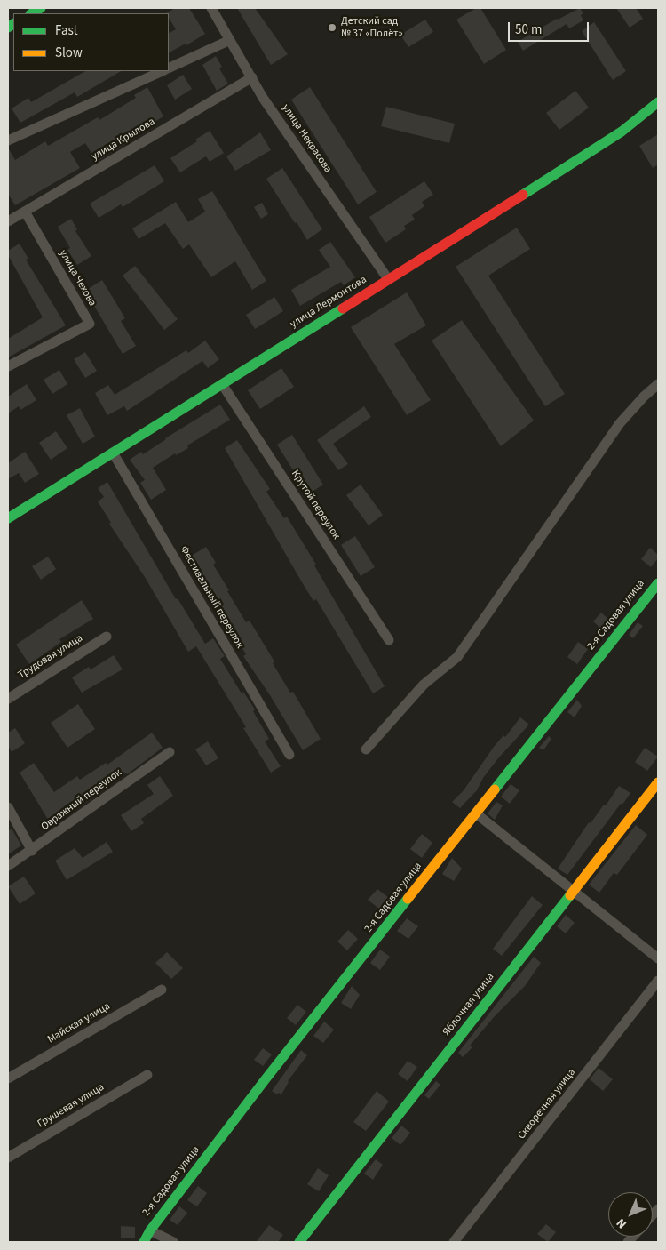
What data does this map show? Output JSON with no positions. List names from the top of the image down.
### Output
{
  "streets": {
    "street": [
      "улица Некрасова",
      "улица Крылова",
      "улица Чехова",
      "улица Лермонтова",
      "Крутой переулок",
      "Фестивальный переулок",
      "2-я Садовая улица",
      "Трудовая улица",
      "Овражный переулок",
      "Яблочная улица",
      "Майская улица",
      "Скворечная улица",
      "Грушевая улица"
    ]
  },
  "crossings": [
    ["улица Некрасова", "улица Крылова"],
    ["улица Некрасова", "улица Лермонтова"],
    ["улица Крылова", "улица Чехова"],
    ["улица Лермонтова", "Крутой переулок"],
    ["улица Лермонтова", "Фестивальный переулок"]
  ],
  "places": ["Детский сад № 37 «Полёт»"],
  "legend": ["Fast", "Slow"],
  "scale_bar": "50 m",
  "north": "bottom left"
}
